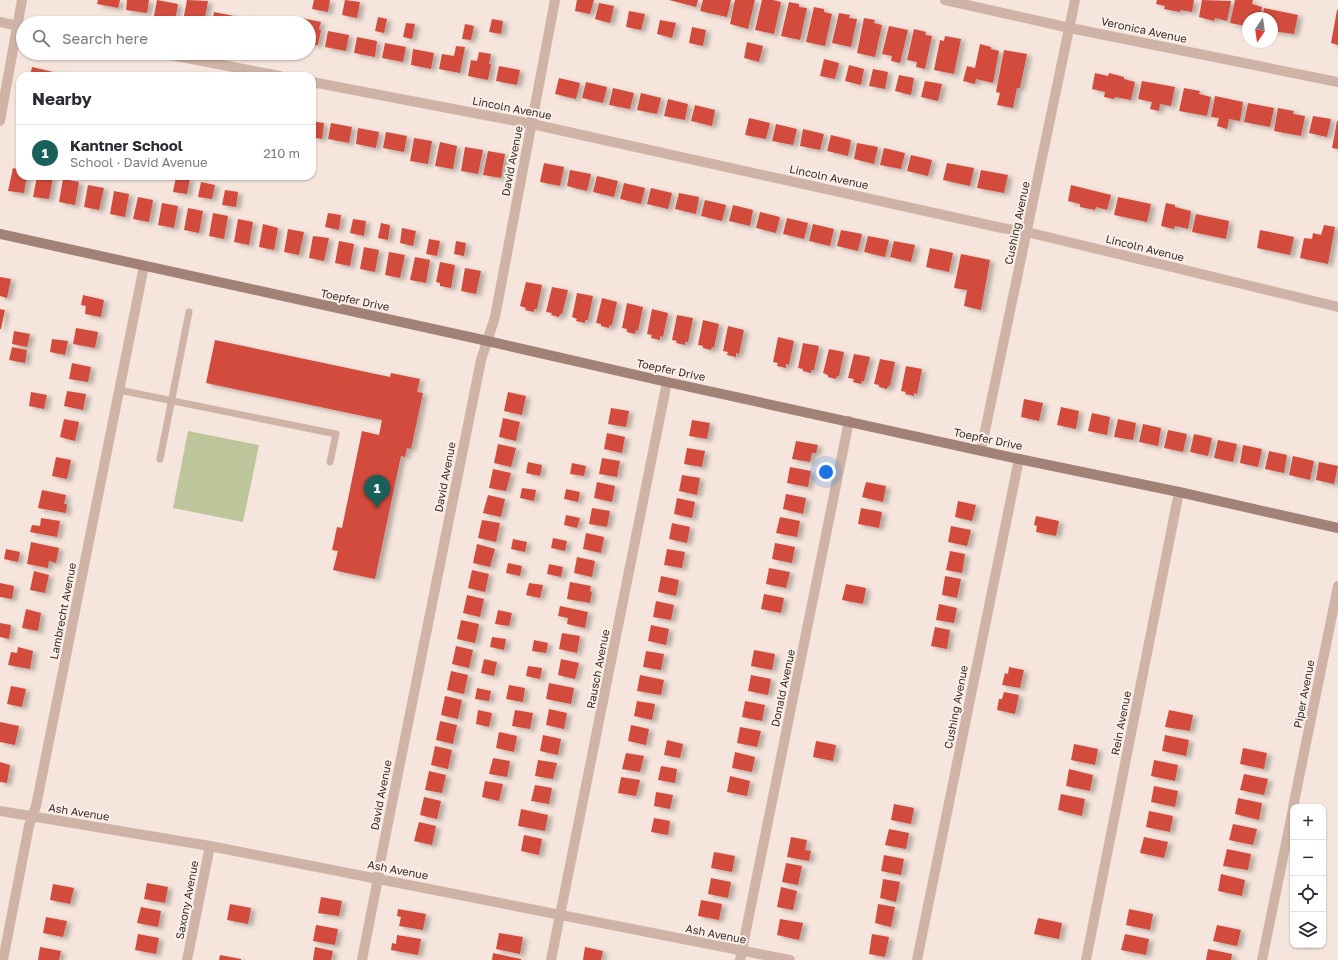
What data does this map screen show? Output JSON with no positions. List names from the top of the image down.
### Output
{
  "streets": {
    "street": [
      "Veronica Avenue",
      "Lincoln Avenue",
      "David Avenue",
      "Cushing Avenue",
      "Toepfer Drive",
      "Lambrecht Avenue",
      "Rausch Avenue",
      "Donald Avenue",
      "Piper Avenue",
      "Rein Avenue",
      "Ash Avenue",
      "Saxony Avenue"
    ]
  },
  "crossings": [
    ["Veronica Avenue", "Cushing Avenue"],
    ["Lincoln Avenue", "David Avenue"],
    ["Lincoln Avenue", "Cushing Avenue"],
    ["David Avenue", "Toepfer Drive"],
    ["David Avenue", "Ash Avenue"],
    ["Cushing Avenue", "Toepfer Drive"],
    ["Toepfer Drive", "Lambrecht Avenue"],
    ["Toepfer Drive", "Rausch Avenue"],
    ["Toepfer Drive", "Donald Avenue"],
    ["Toepfer Drive", "Rein Avenue"],
    ["Lambrecht Avenue", "Ash Avenue"],
    ["Rausch Avenue", "Ash Avenue"],
    ["Donald Avenue", "Ash Avenue"],
    ["Ash Avenue", "Saxony Avenue"]
  ],
  "north": "bottom",
  "page": {
    "search": "Search here",
    "heading": "Nearby",
    "list": [
      {
        "mark": "1",
        "name": "Kantner School",
        "note": "School · David Avenue",
        "value": "210 m"
      }
    ],
    "pins": "1",
    "map_buttons": ["+", "−"]
  }
}
